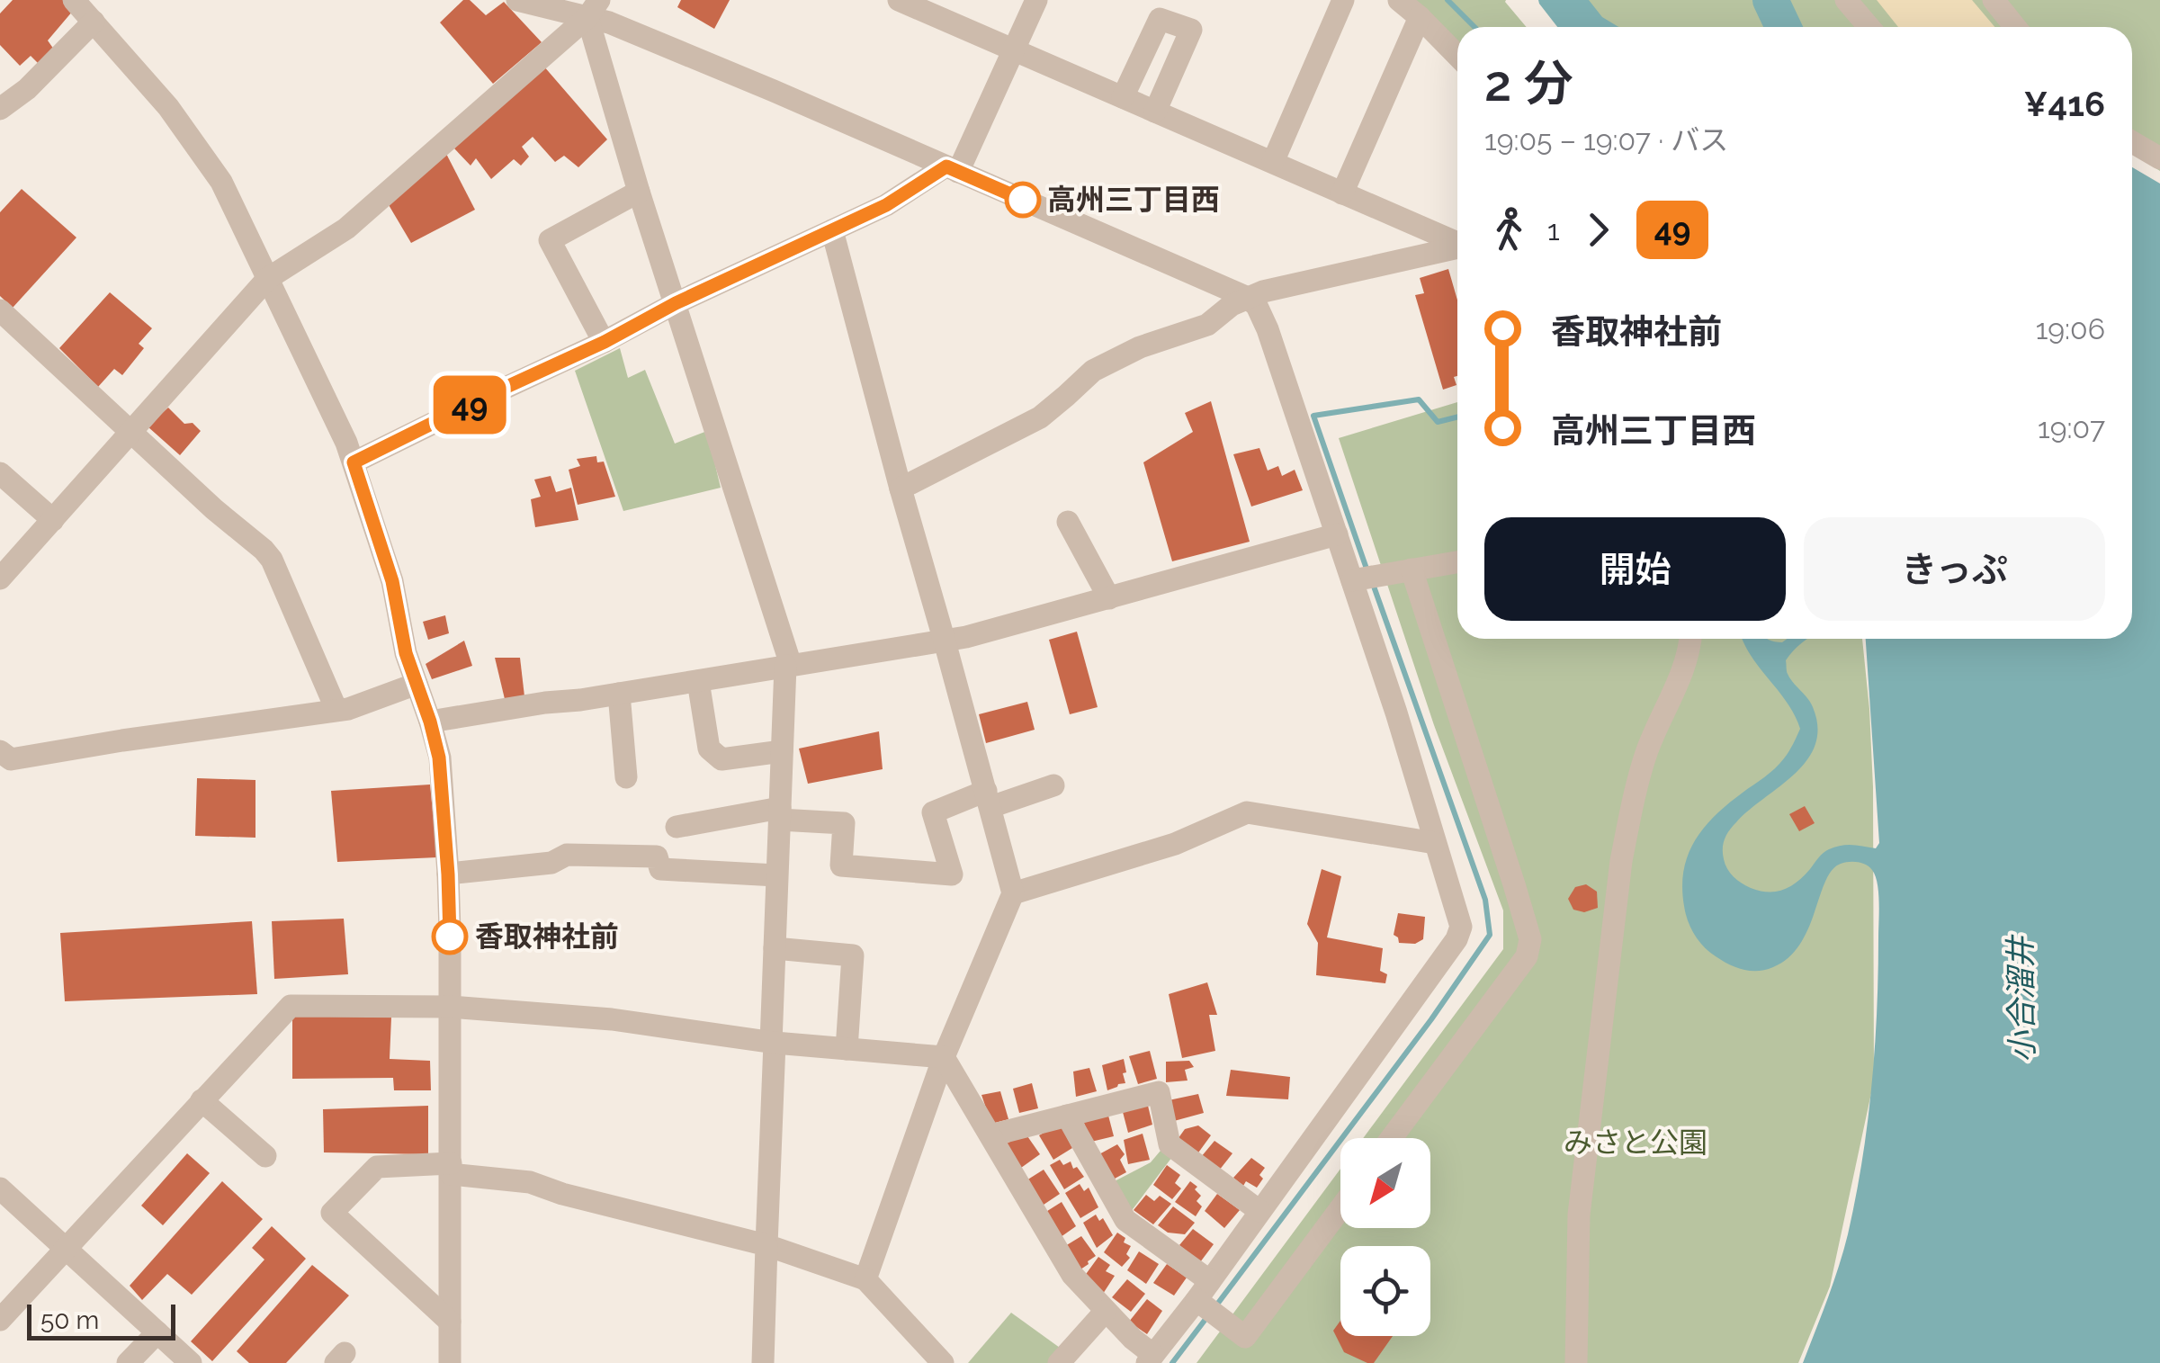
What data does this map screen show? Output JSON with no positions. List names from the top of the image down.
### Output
{
  "water": ["小合溜井"],
  "parks": ["みさと公園"],
  "places": ["高州三丁目西", "香取神社前"],
  "lines": ["bus line 49"],
  "scale_bar": "50 m",
  "north": "bottom left",
  "page": {
    "on_map": "49",
    "heading": ["2 分", "19:05 – 19:07 · バス", "¥416"],
    "legs": ["1", "49"],
    "list": [
      {
        "name": "香取神社前",
        "value": "19:06"
      },
      {
        "name": "高州三丁目西",
        "value": "19:07"
      }
    ],
    "buttons": ["開始", "きっぷ"],
    "scale": "50 m"
  }
}
